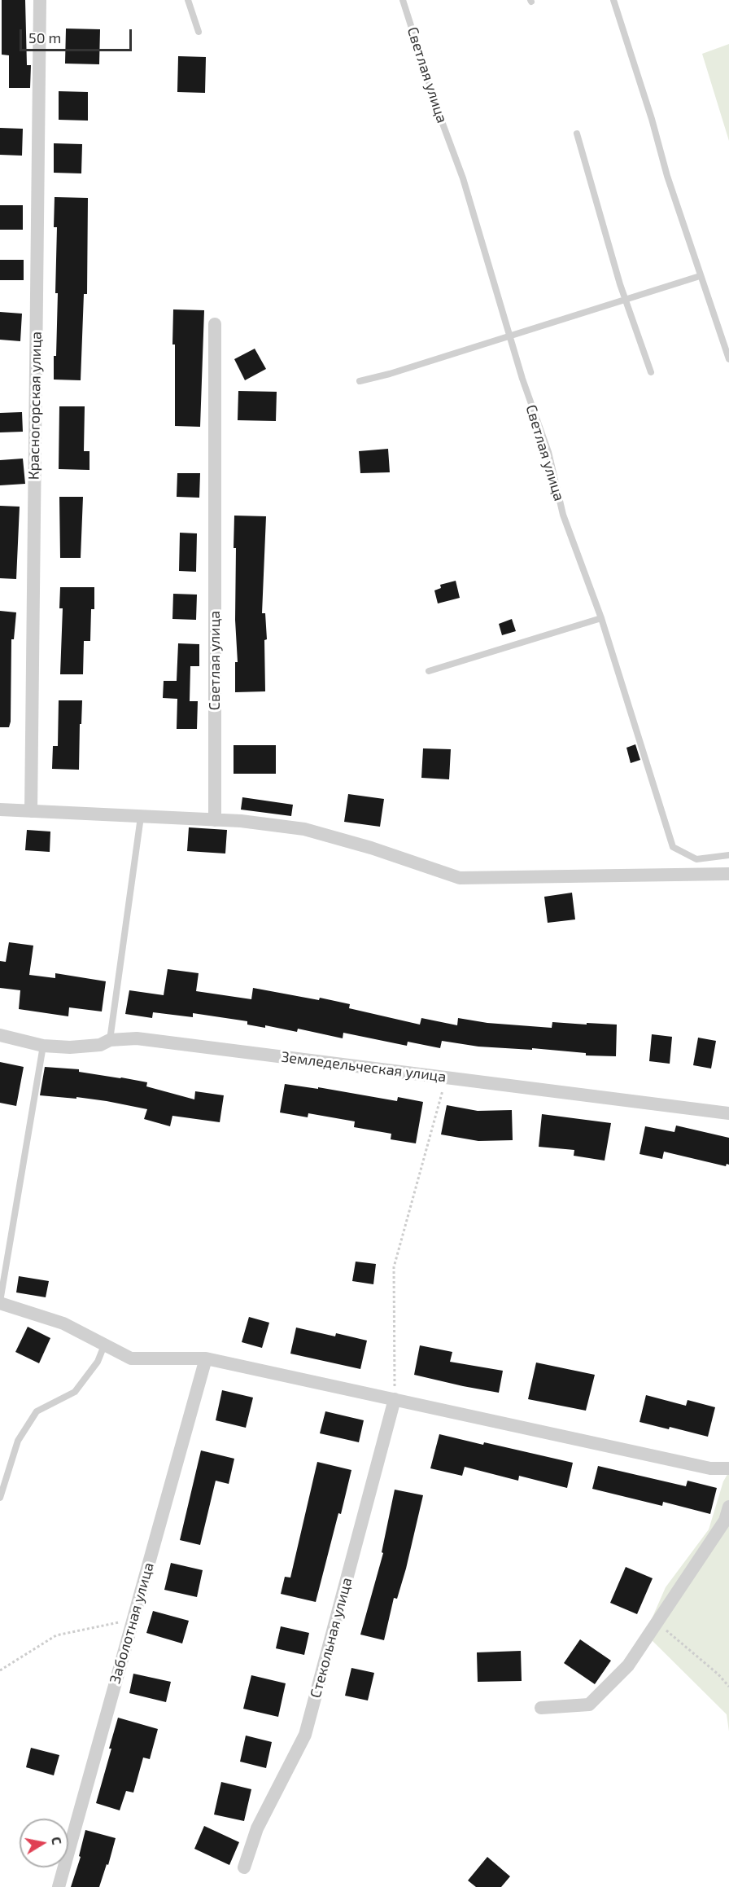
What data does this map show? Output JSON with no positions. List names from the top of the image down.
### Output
{
  "streets": {
    "street": [
      "Светлая улица",
      "Красногорская улица",
      "Земледельческая улица",
      "Заболотная улица",
      "Стекольная улица"
    ]
  },
  "scale_bar": "50 m",
  "north": "right"
}
